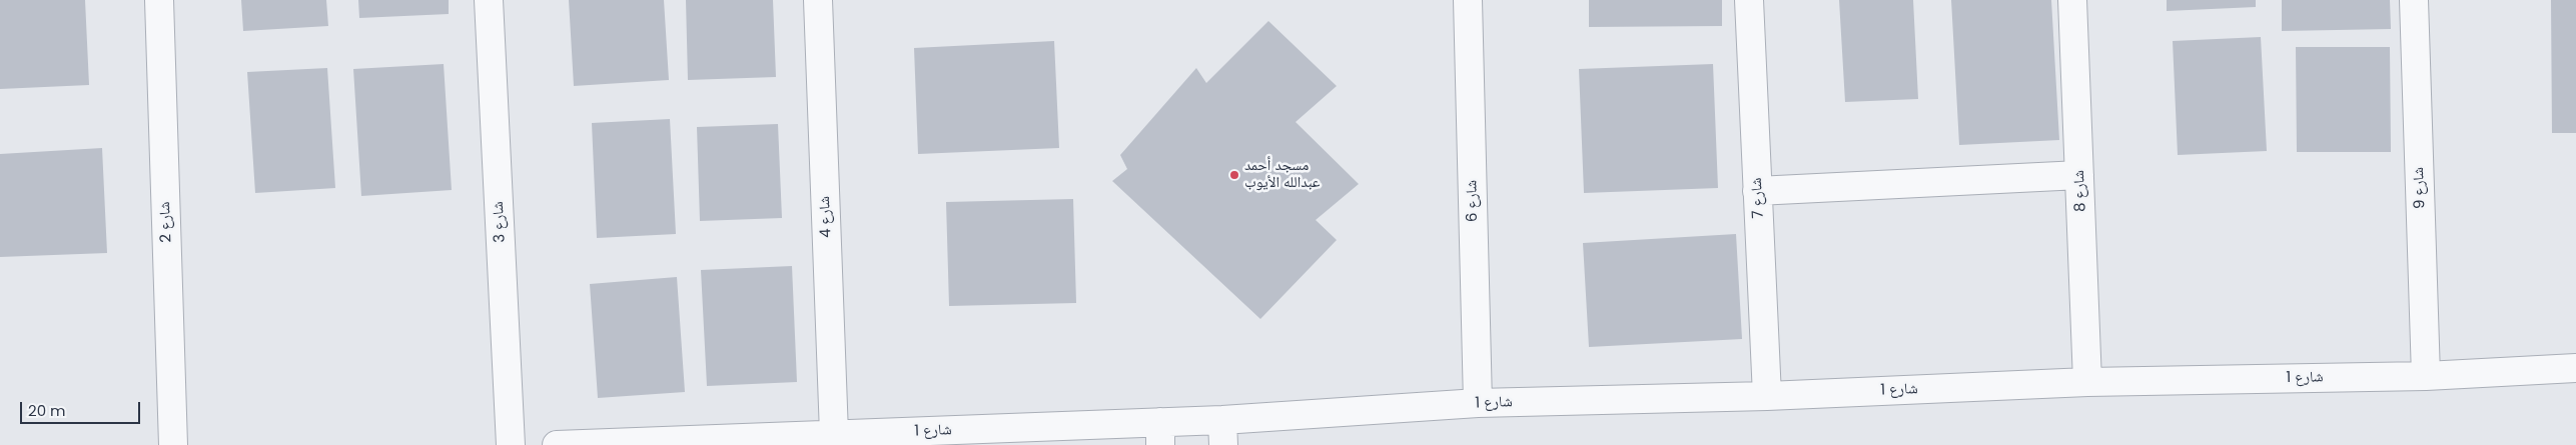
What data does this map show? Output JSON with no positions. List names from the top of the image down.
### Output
{
  "streets": {
    "street": [
      "شارع 9",
      "شارع 8",
      "شارع 7",
      "شارع 6",
      "شارع 4",
      "شارع 2",
      "شارع 3",
      "شارع 1"
    ]
  },
  "crossings": [
    ["شارع 9", "شارع 1"],
    ["شارع 8", "شارع 1"],
    ["شارع 7", "شارع 1"],
    ["شارع 6", "شارع 1"],
    ["شارع 4", "شارع 1"]
  ],
  "places": ["مسجد أحمد عبدالله الأيوب"],
  "scale_bar": "20 m"
}
